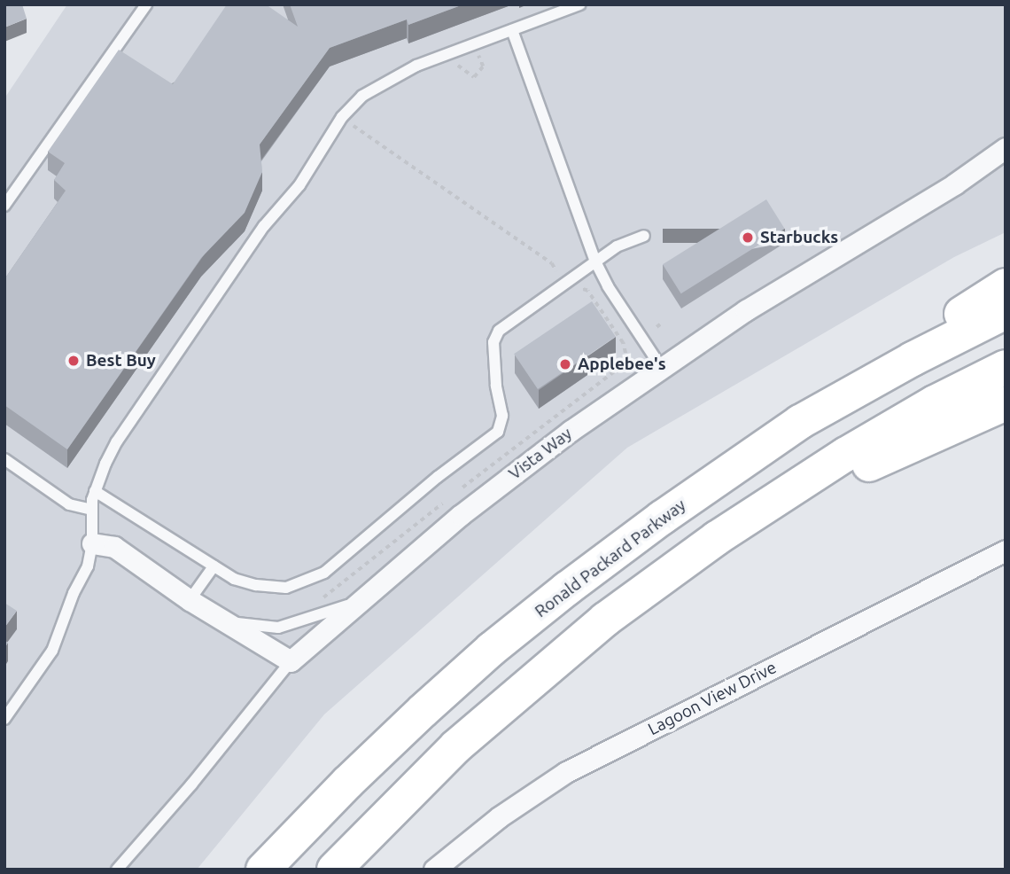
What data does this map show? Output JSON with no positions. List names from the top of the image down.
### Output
{
  "streets": {
    "highway": ["Ronald Packard Parkway"],
    "street": ["Vista Way", "Lagoon View Drive"]
  },
  "places": ["Starbucks", "Best Buy", "Applebee's"]
}
